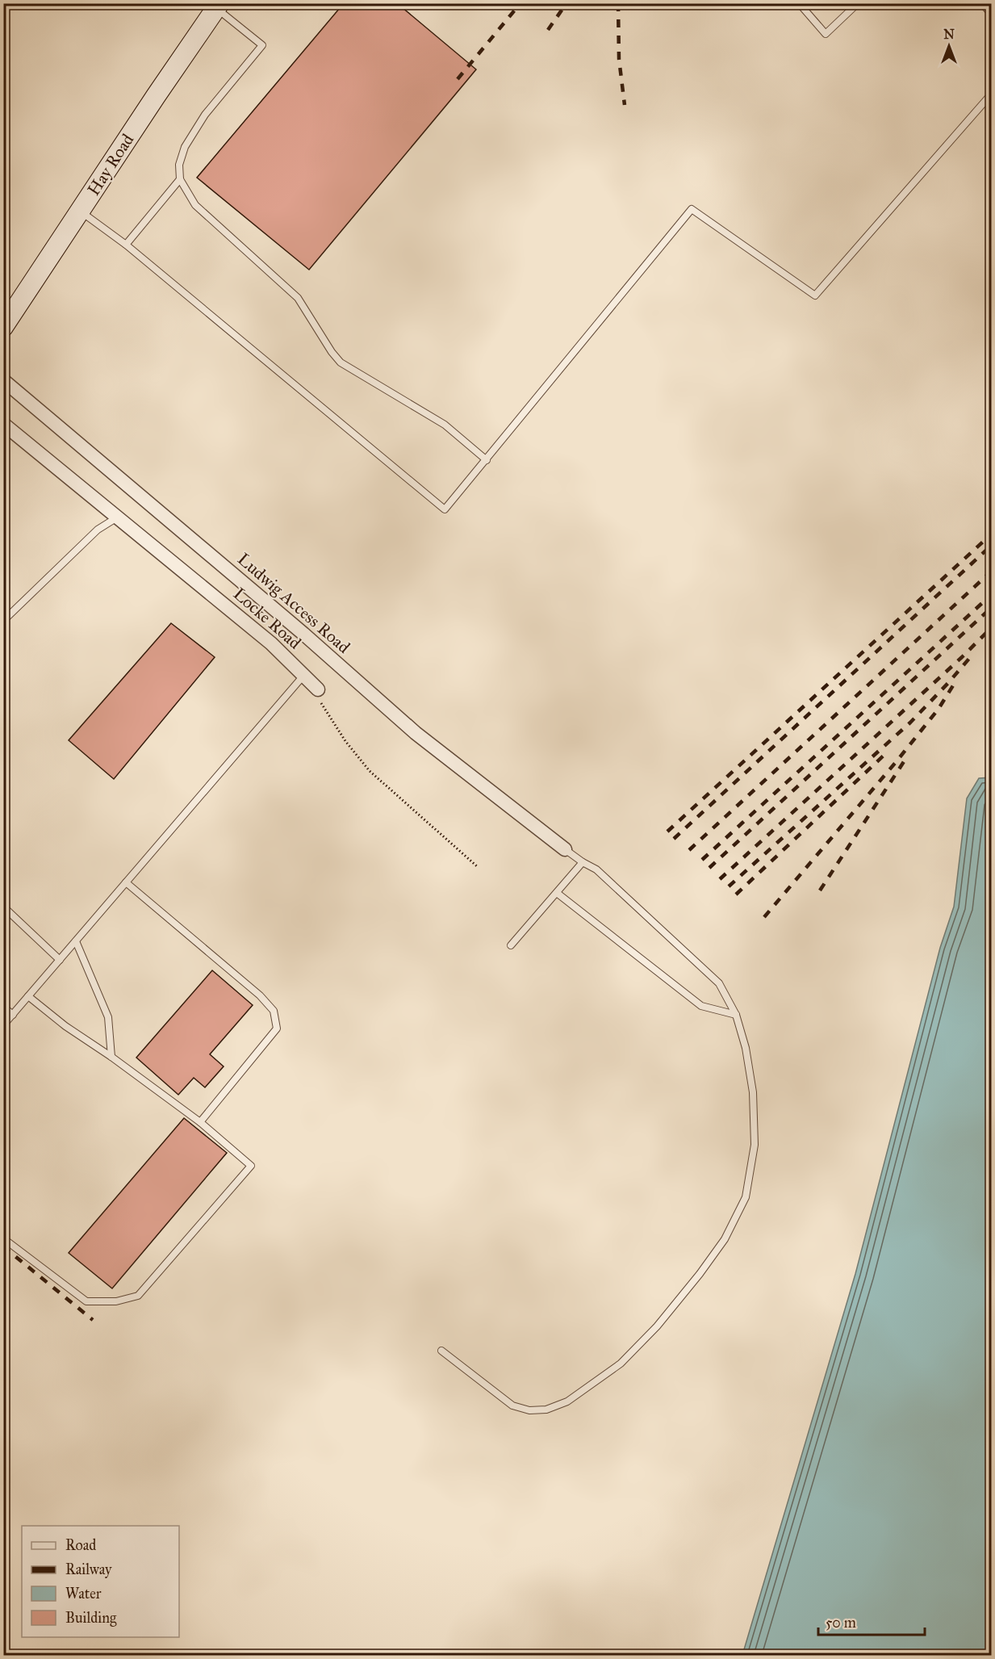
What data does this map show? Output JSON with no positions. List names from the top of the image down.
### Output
{
  "streets": {
    "main road": ["Hay Road"],
    "street": ["Ludwig Access Road", "Locke Road"]
  },
  "legend": [
    "Road",
    "Railway",
    "Water",
    "Building"
  ],
  "scale_bar": "50 m",
  "north": "top"
}
